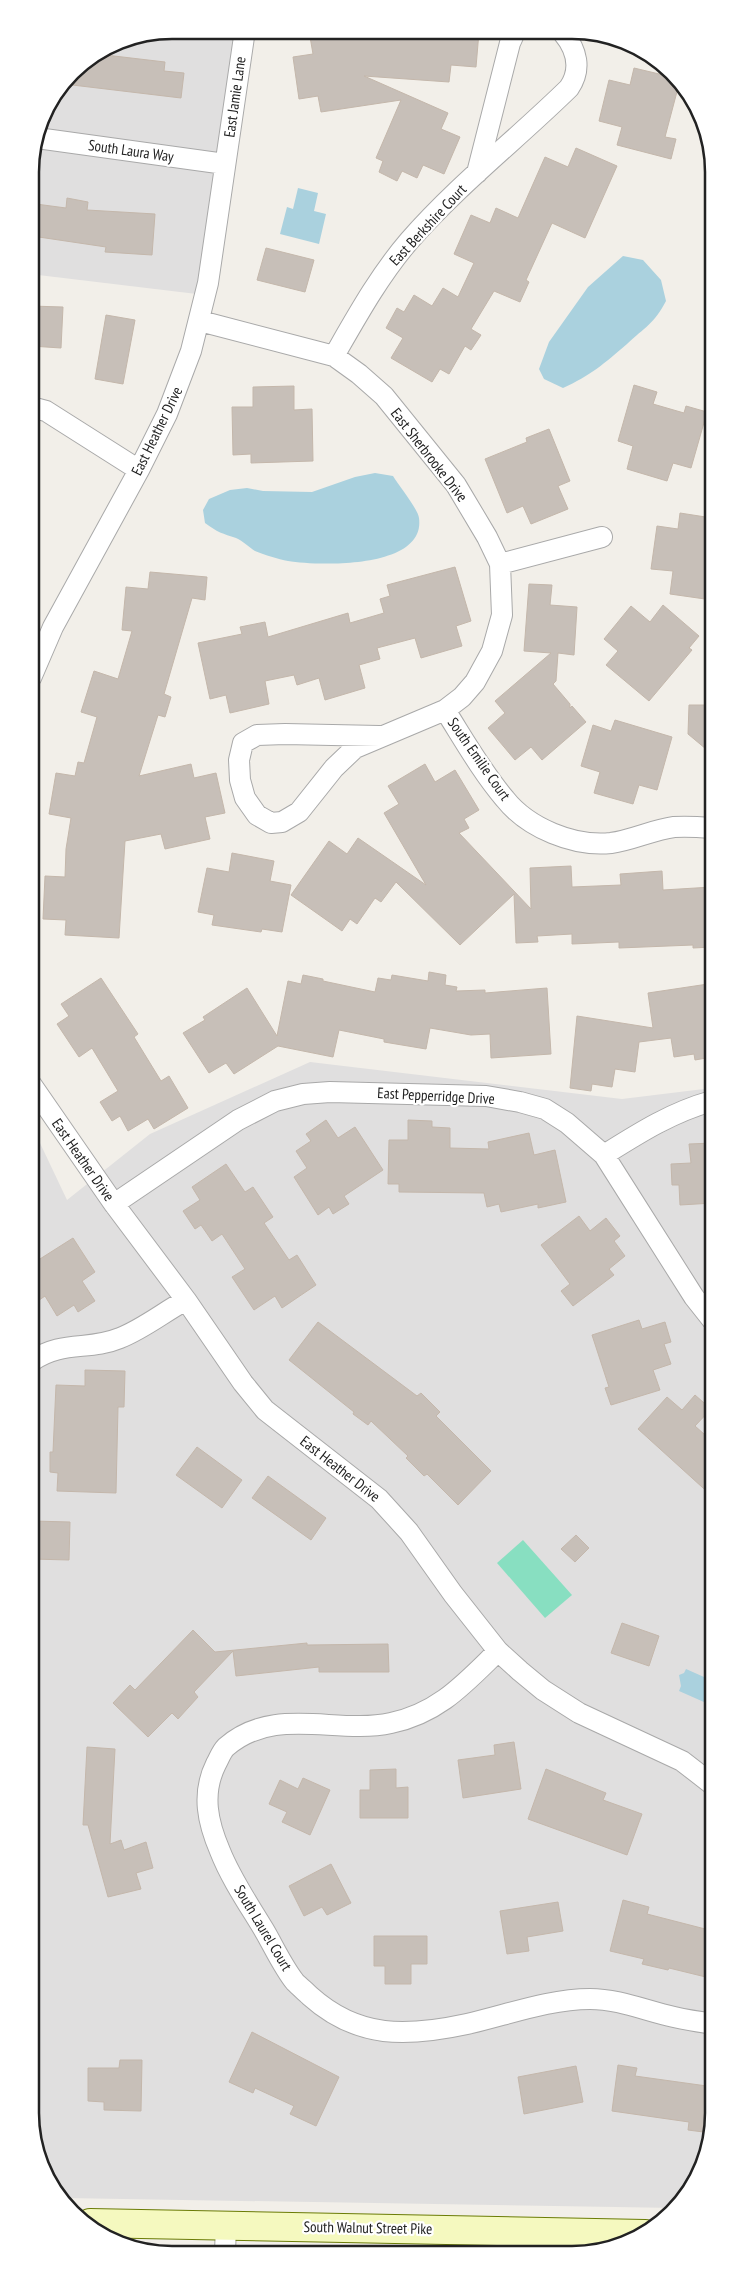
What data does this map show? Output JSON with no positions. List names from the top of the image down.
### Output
{
  "streets": {
    "street": [
      "East Jamie Lane",
      "South Laura Way",
      "East Berkshire Court",
      "East Heather Drive",
      "East Sherbrooke Drive",
      "South Emilie Court",
      "East Pepperridge Drive",
      "South Laurel Court",
      "South Walnut Street Pike"
    ]
  },
  "crossings": [
    ["East Jamie Lane", "South Laura Way"],
    ["East Jamie Lane", "East Heather Drive"],
    ["South Laura Way", "East Heather Drive"],
    ["East Berkshire Court", "East Sherbrooke Drive"],
    ["East Heather Drive", "East Sherbrooke Drive"],
    ["East Heather Drive", "East Pepperridge Drive"],
    ["East Heather Drive", "South Laurel Court"],
    ["East Sherbrooke Drive", "South Emilie Court"]
  ]
}
